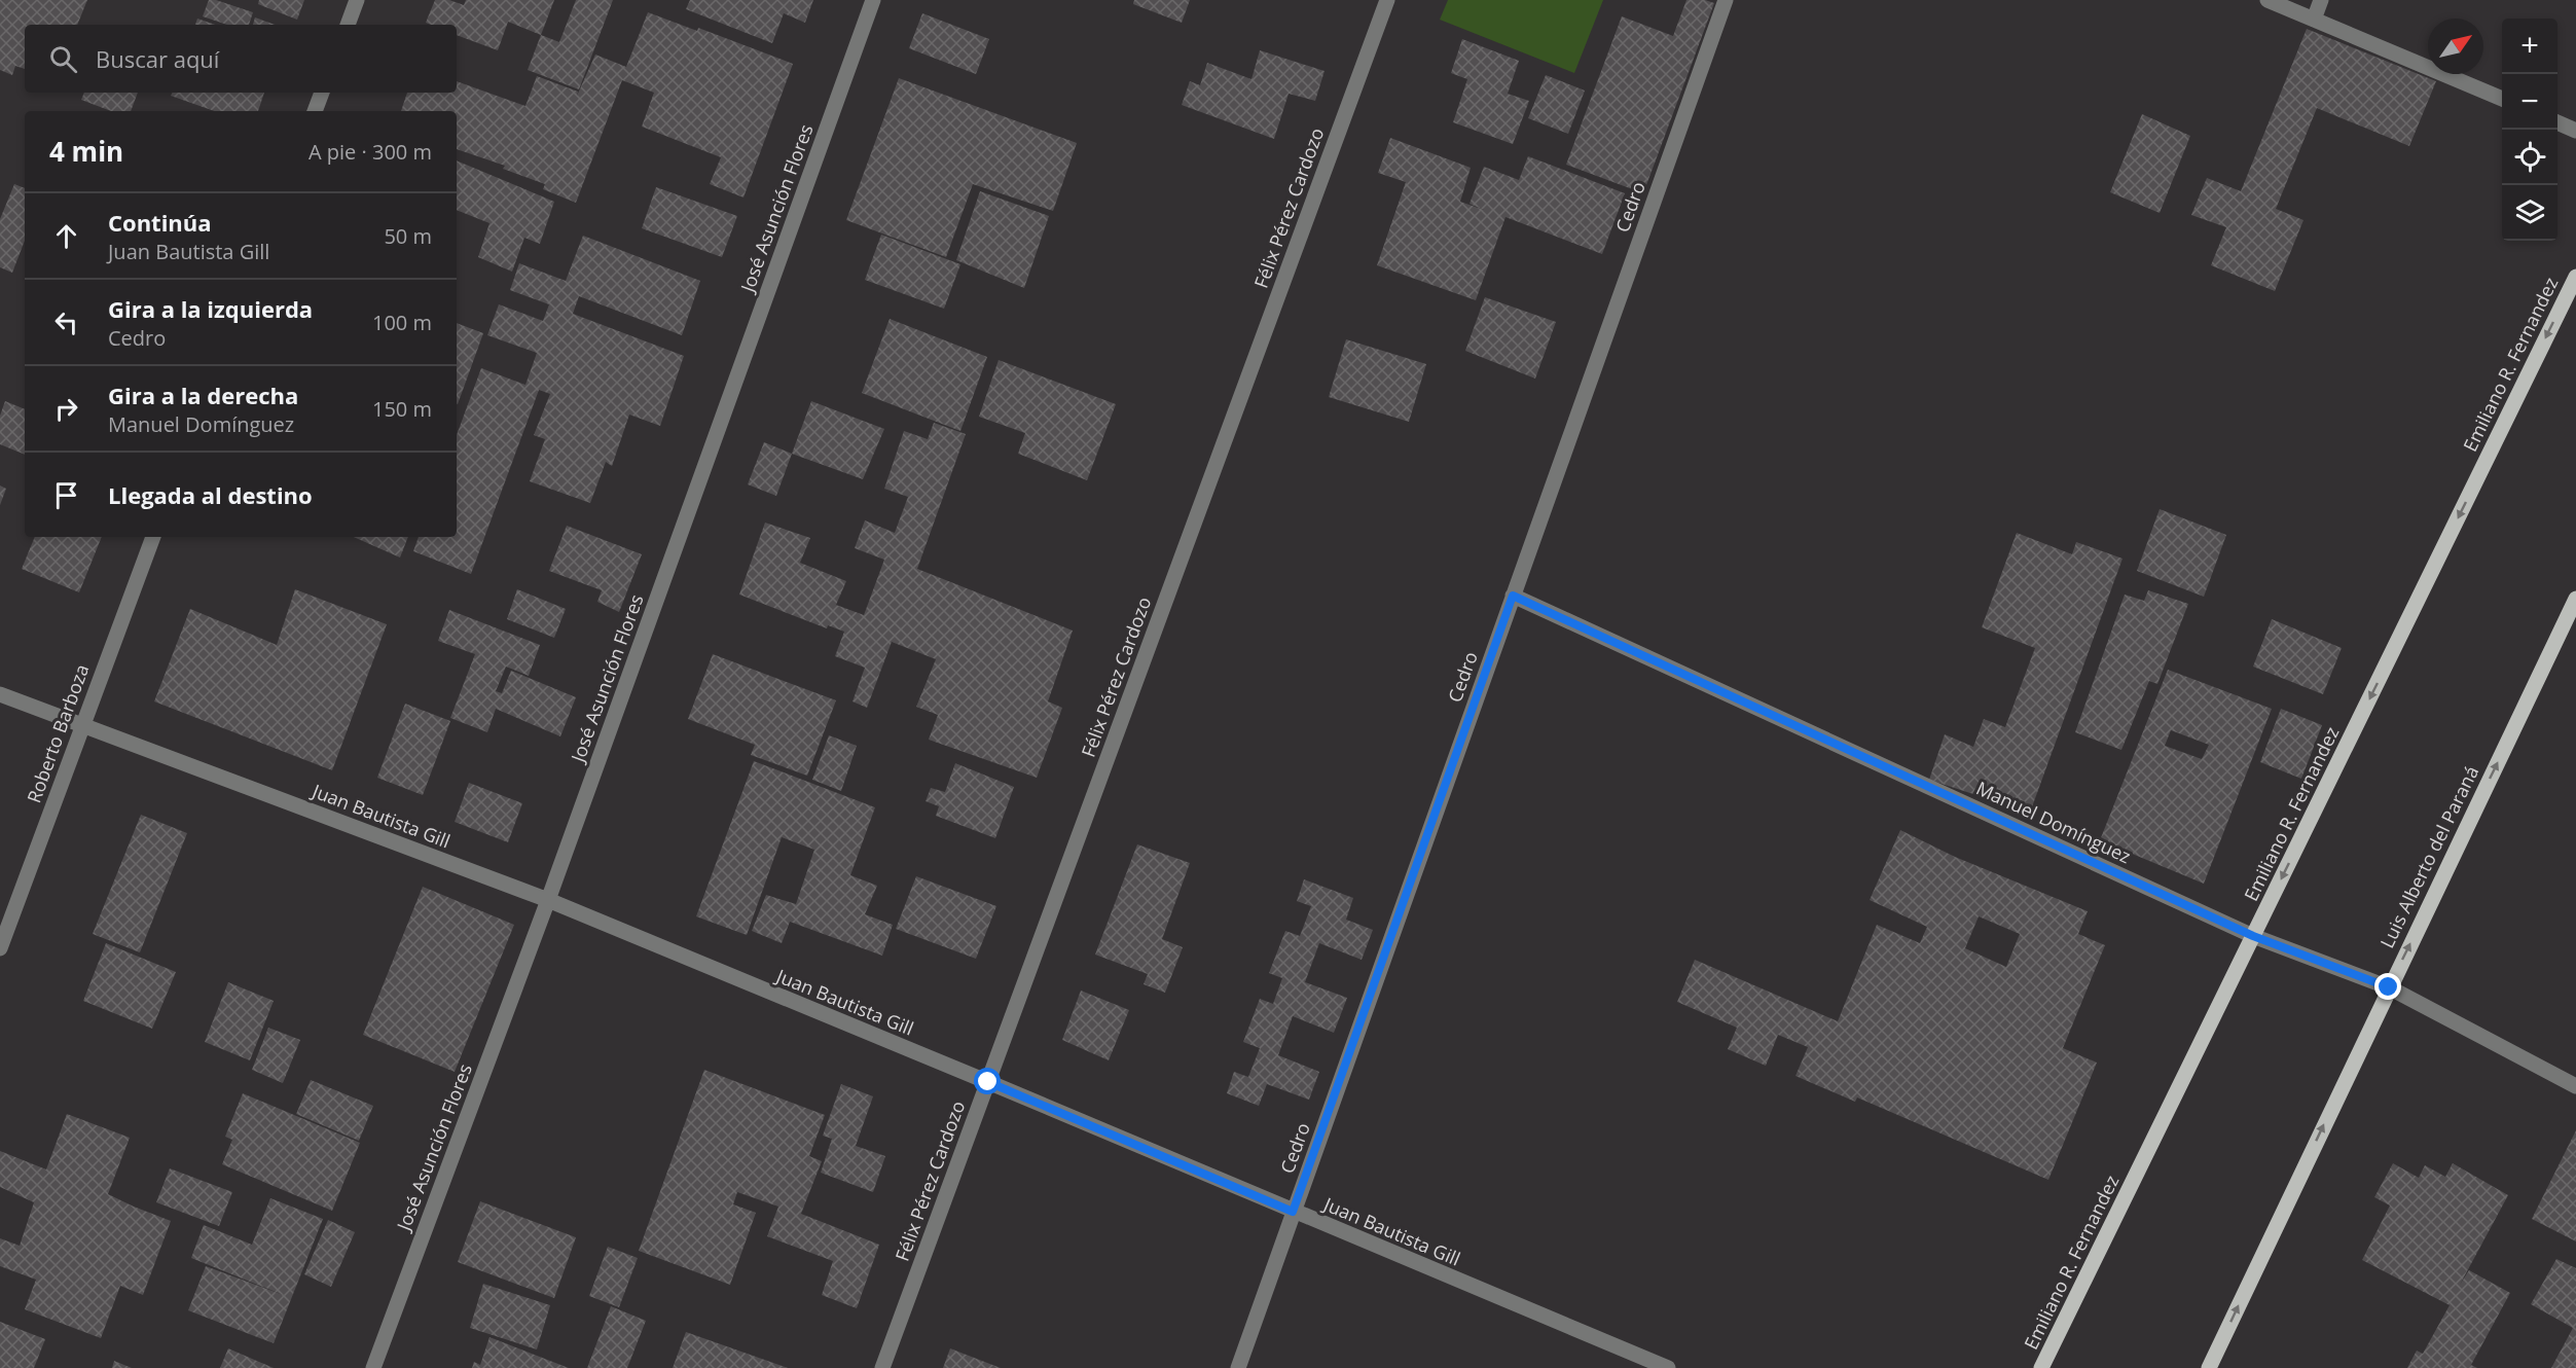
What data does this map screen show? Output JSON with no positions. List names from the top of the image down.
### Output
{
  "streets": {
    "main road": ["Emiliano R. Fernandez", "Luis Alberto del Paraná"],
    "street": [
      "Cedro",
      "José Asunción Flores",
      "Félix Pérez Cardozo",
      "Roberto Barboza",
      "Juan Bautista Gill",
      "Manuel Domínguez"
    ]
  },
  "crossings": [
    ["Cedro", "Juan Bautista Gill"],
    ["Cedro", "Manuel Domínguez"],
    ["José Asunción Flores", "Juan Bautista Gill"],
    ["Félix Pérez Cardozo", "Juan Bautista Gill"],
    ["Emiliano R. Fernandez", "Manuel Domínguez"],
    ["Roberto Barboza", "Juan Bautista Gill"],
    ["Manuel Domínguez", "Luis Alberto del Paraná"]
  ],
  "one_way": ["Emiliano R. Fernandez", "Luis Alberto del Paraná"],
  "north": "top right",
  "page": {
    "map_buttons": ["+", "−"],
    "search": "Buscar aquí",
    "heading": ["4 min", "A pie · 300 m"],
    "list": [
      ["Continúa", "Juan Bautista Gill", "50 m"],
      ["Gira a la izquierda", "Cedro", "100 m"],
      ["Gira a la derecha", "Manuel Domínguez", "150 m"],
      "Llegada al destino"
    ]
  }
}
